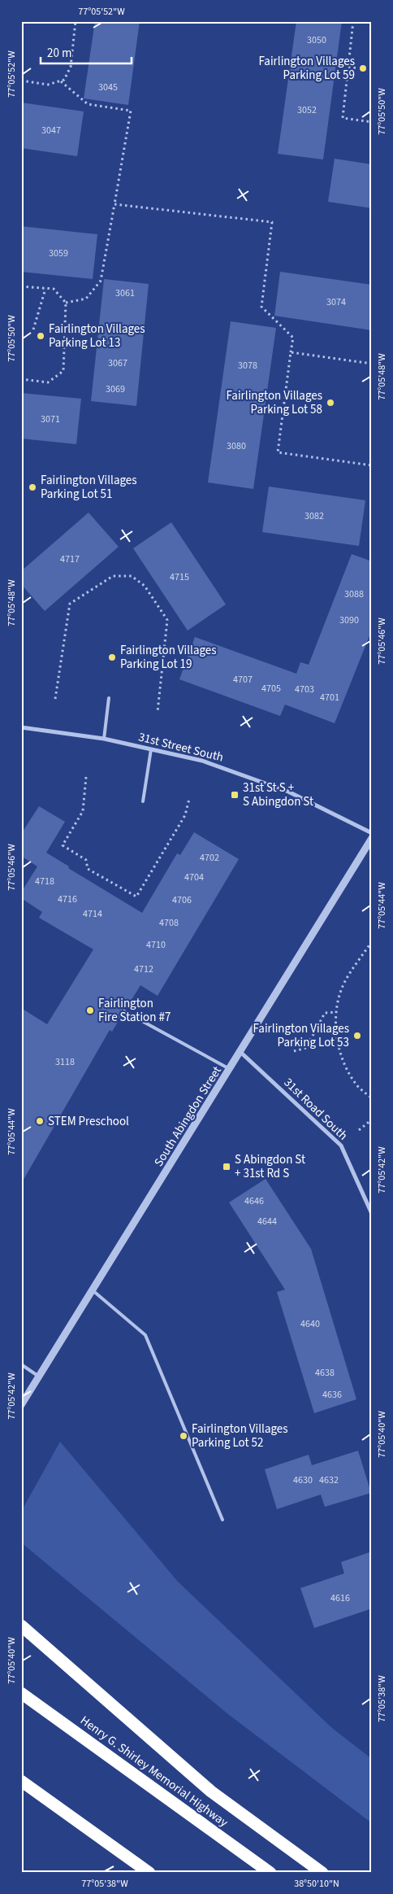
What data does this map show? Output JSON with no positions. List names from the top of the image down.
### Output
{
  "streets": {
    "highway": ["Henry G. Shirley Memorial Highway"],
    "street": ["31st Street South", "31st Road South", "South Abingdon Street"]
  },
  "crossings": [
    ["31st Road South", "South Abingdon Street"]
  ],
  "places": {
    "other": [
      "Fairlington Villages Parking Lot 59",
      "Fairlington Villages Parking Lot 13",
      "Fairlington Villages Parking Lot 58",
      "Fairlington Villages Parking Lot 51",
      "Fairlington Villages Parking Lot 19",
      "Fairlington Fire Station #7",
      "Fairlington Villages Parking Lot 53",
      "STEM Preschool",
      "Fairlington Villages Parking Lot 52"
    ],
    "transit": ["31st St S + S Abingdon St", "S Abingdon St + 31st Rd S"]
  },
  "house_numbers": [
    "3050",
    "3045",
    "3052",
    "3047",
    "3059",
    "3061",
    "3074",
    "3067",
    "3078",
    "3069",
    "3071",
    "3080",
    "3082",
    "4717",
    "4715",
    "3088",
    "3090",
    "4707",
    "4705",
    "4703",
    "4701",
    "4702",
    "4704",
    "4718",
    "4716",
    "4706",
    "4714",
    "4708",
    "4710",
    "4712",
    "3118",
    "4646",
    "4644",
    "4640",
    "4638",
    "4636",
    "4630",
    "4632",
    "4616"
  ],
  "scale_bar": "20 m",
  "coordinates": [
    "77°05'52\"W",
    "77°05'50\"W",
    "77°05'48\"W",
    "77°05'46\"W",
    "77°05'44\"W",
    "77°05'42\"W",
    "77°05'40\"W",
    "77°05'38\"W",
    "38°50'10\"N"
  ]
}
